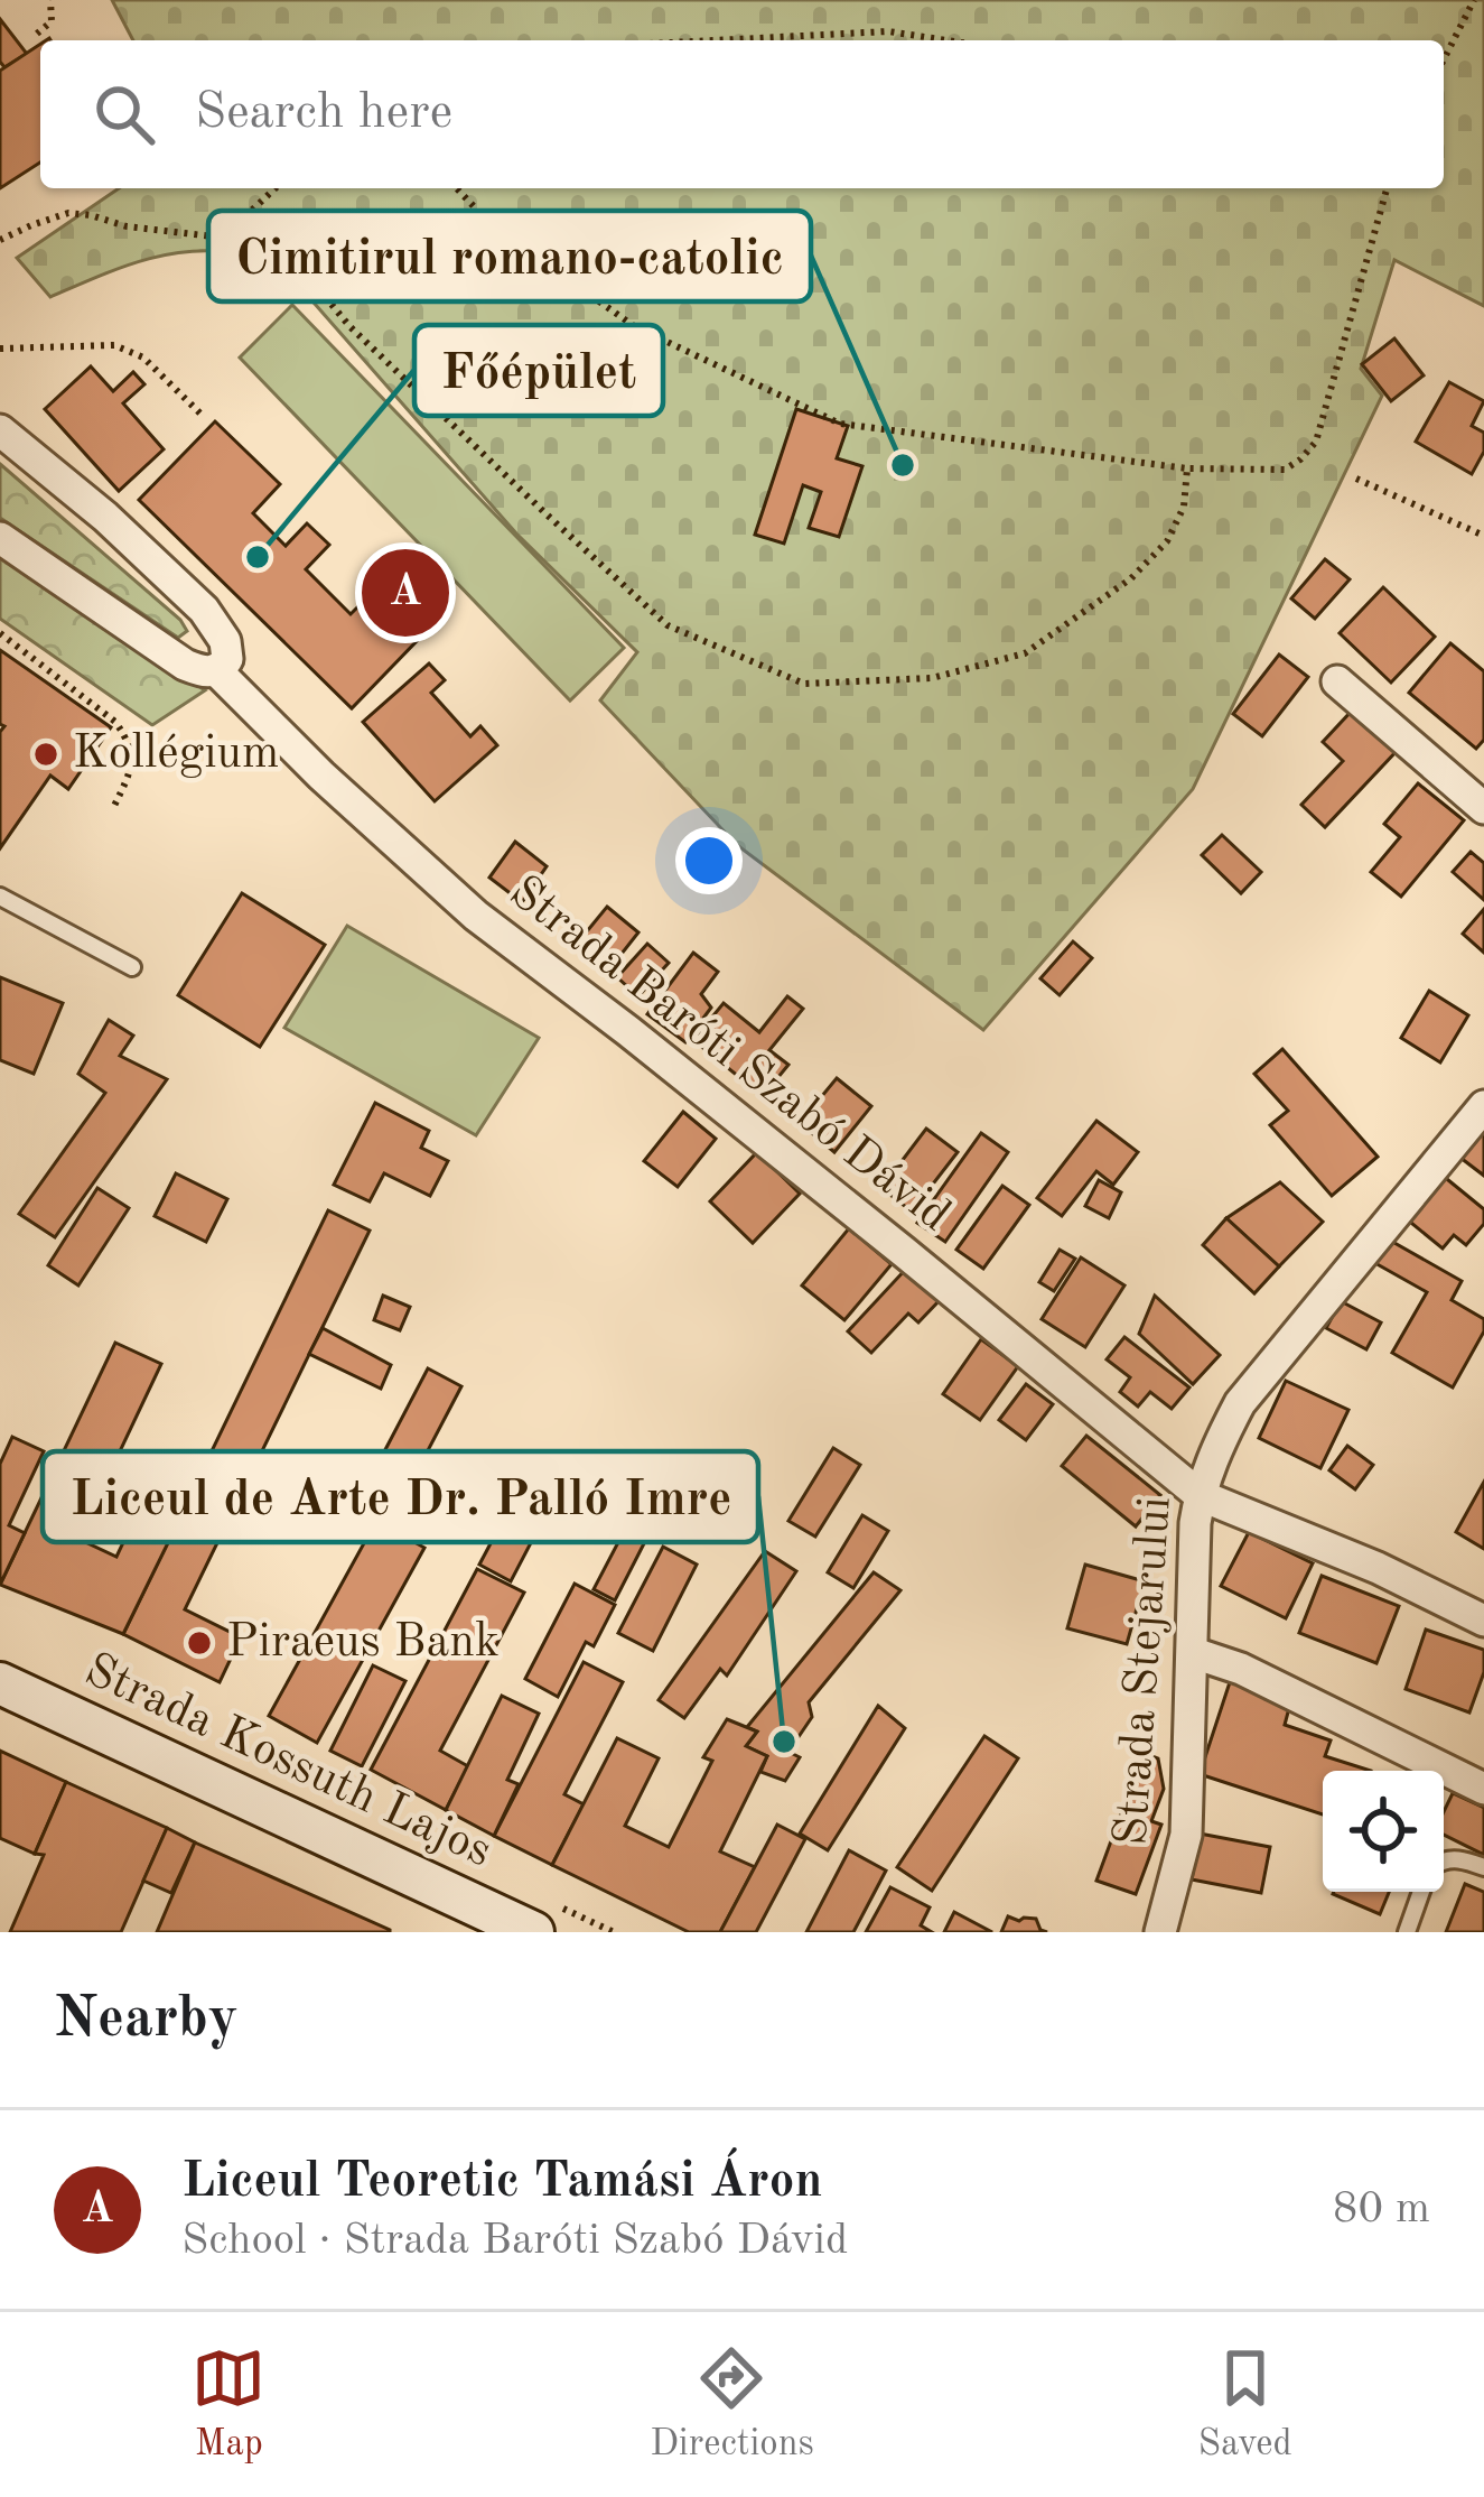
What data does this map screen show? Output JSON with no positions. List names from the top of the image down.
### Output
{
  "streets": {
    "main road": ["Strada Kossuth Lajos"],
    "street": ["Strada Baróti Szabó Dávid", "Strada Stejarului"]
  },
  "crossings": [
    ["Strada Baróti Szabó Dávid", "Strada Stejarului"]
  ],
  "places": [
    "Cimitirul romano-catolic",
    "Főépület",
    "Kollégium",
    "Piraeus Bank",
    "Liceul de Arte Dr. Palló Imre"
  ],
  "page": {
    "search": "Search here",
    "pins": "A",
    "heading": "Nearby",
    "list": [
      {
        "mark": "A",
        "name": "Liceul Teoretic Tamási Áron",
        "note": "School · Strada Baróti Szabó Dávid",
        "value": "80 m"
      }
    ],
    "nav": ["Map", "Directions", "Saved"]
  }
}
